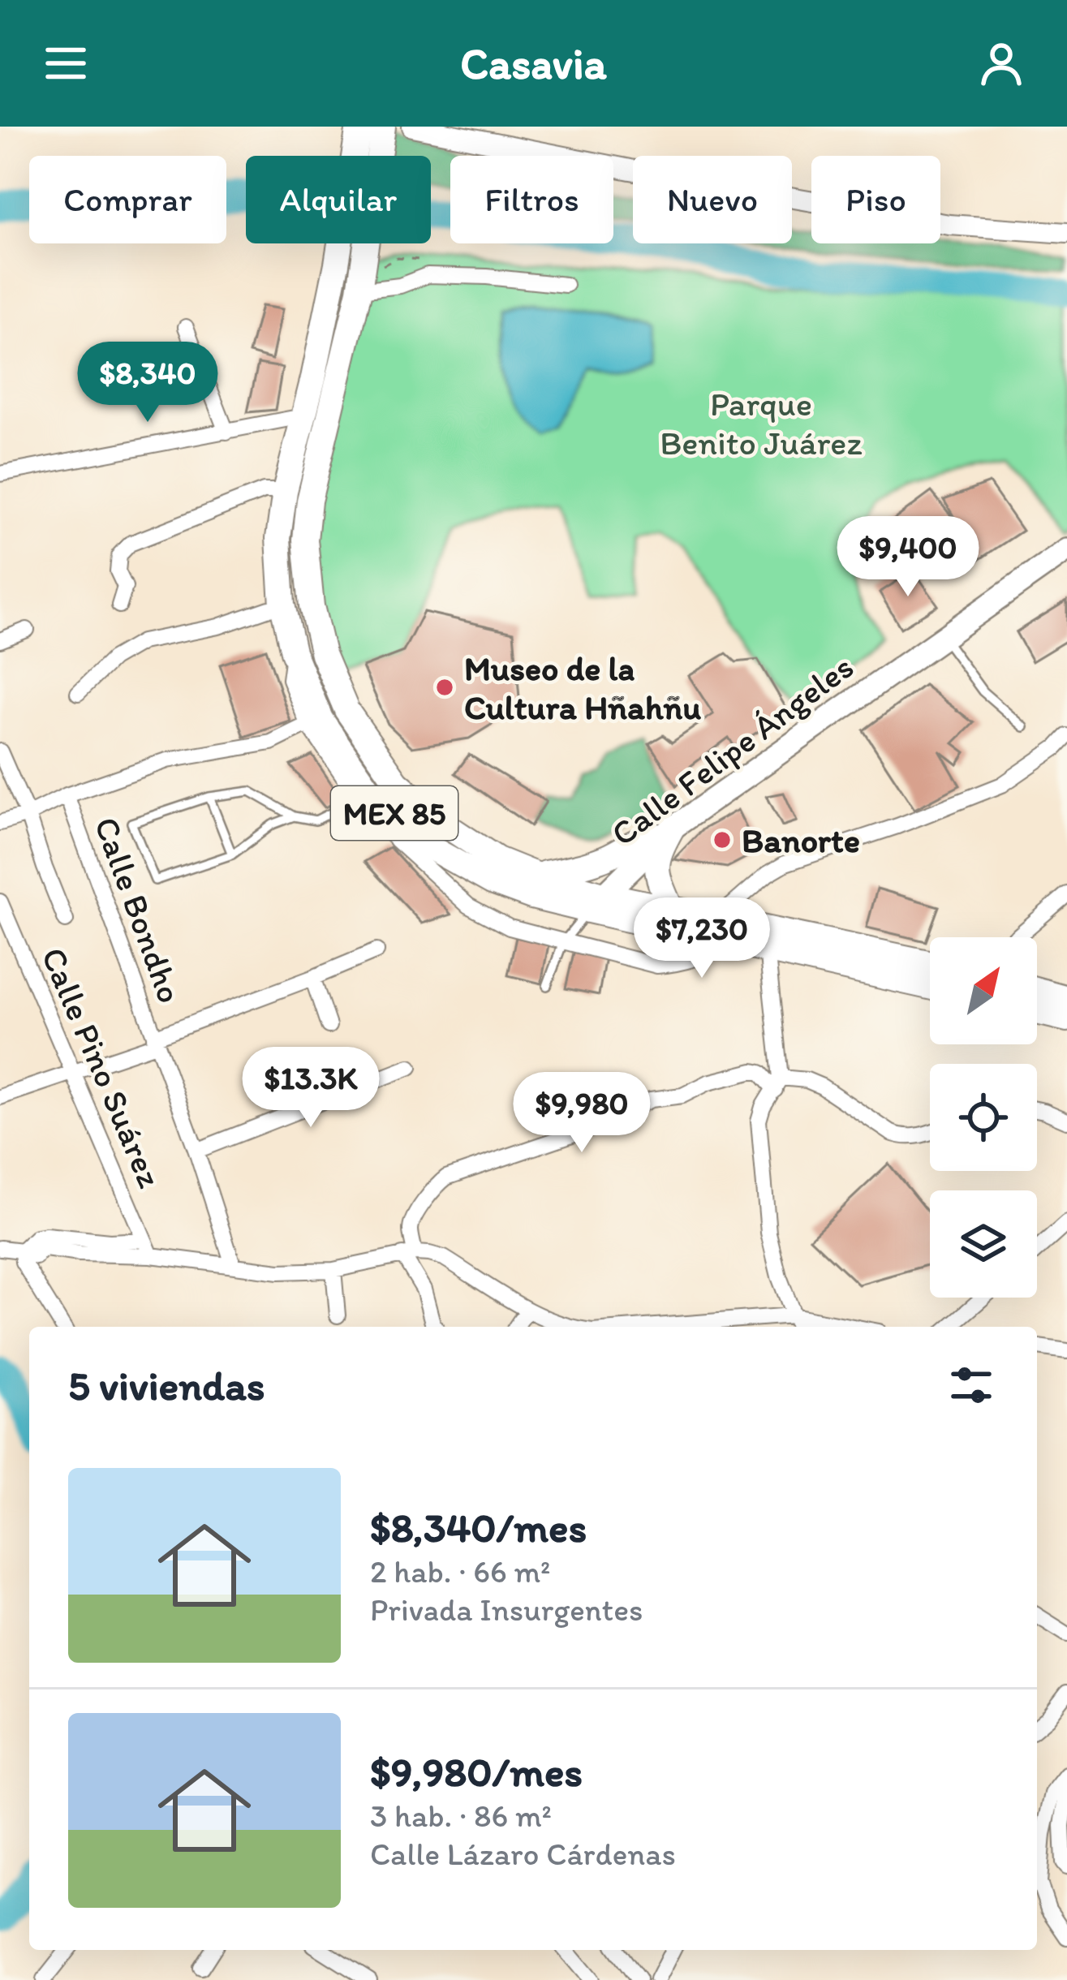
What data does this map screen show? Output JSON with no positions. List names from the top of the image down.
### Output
{
  "streets": {
    "main road": ["Calle Felipe Ángeles", "MEX 85"],
    "street": ["Calle Bondho", "Calle Pino Suárez"]
  },
  "crossings": [
    ["Calle Felipe Ángeles", "MEX 85"]
  ],
  "parks": ["Parque Benito Juárez"],
  "places": ["Museo de la Cultura Hñahñu", "Banorte"],
  "north": "top right",
  "page": {
    "header": "Casavia",
    "chip": [
      "Comprar",
      "Alquilar",
      "Filtros",
      "Nuevo",
      "Piso"
    ],
    "price": [
      "$8,340",
      "$9,400",
      "$7,230",
      "$13.3K",
      "$9,980"
    ],
    "heading": "5 viviendas",
    "list": [
      {
        "name": "$8,340/mes",
        "note": "2 hab. · 66 m² · Privada Insurgentes"
      },
      {
        "name": "$9,980/mes",
        "note": "3 hab. · 86 m² · Calle Lázaro Cárdenas"
      }
    ]
  }
}
